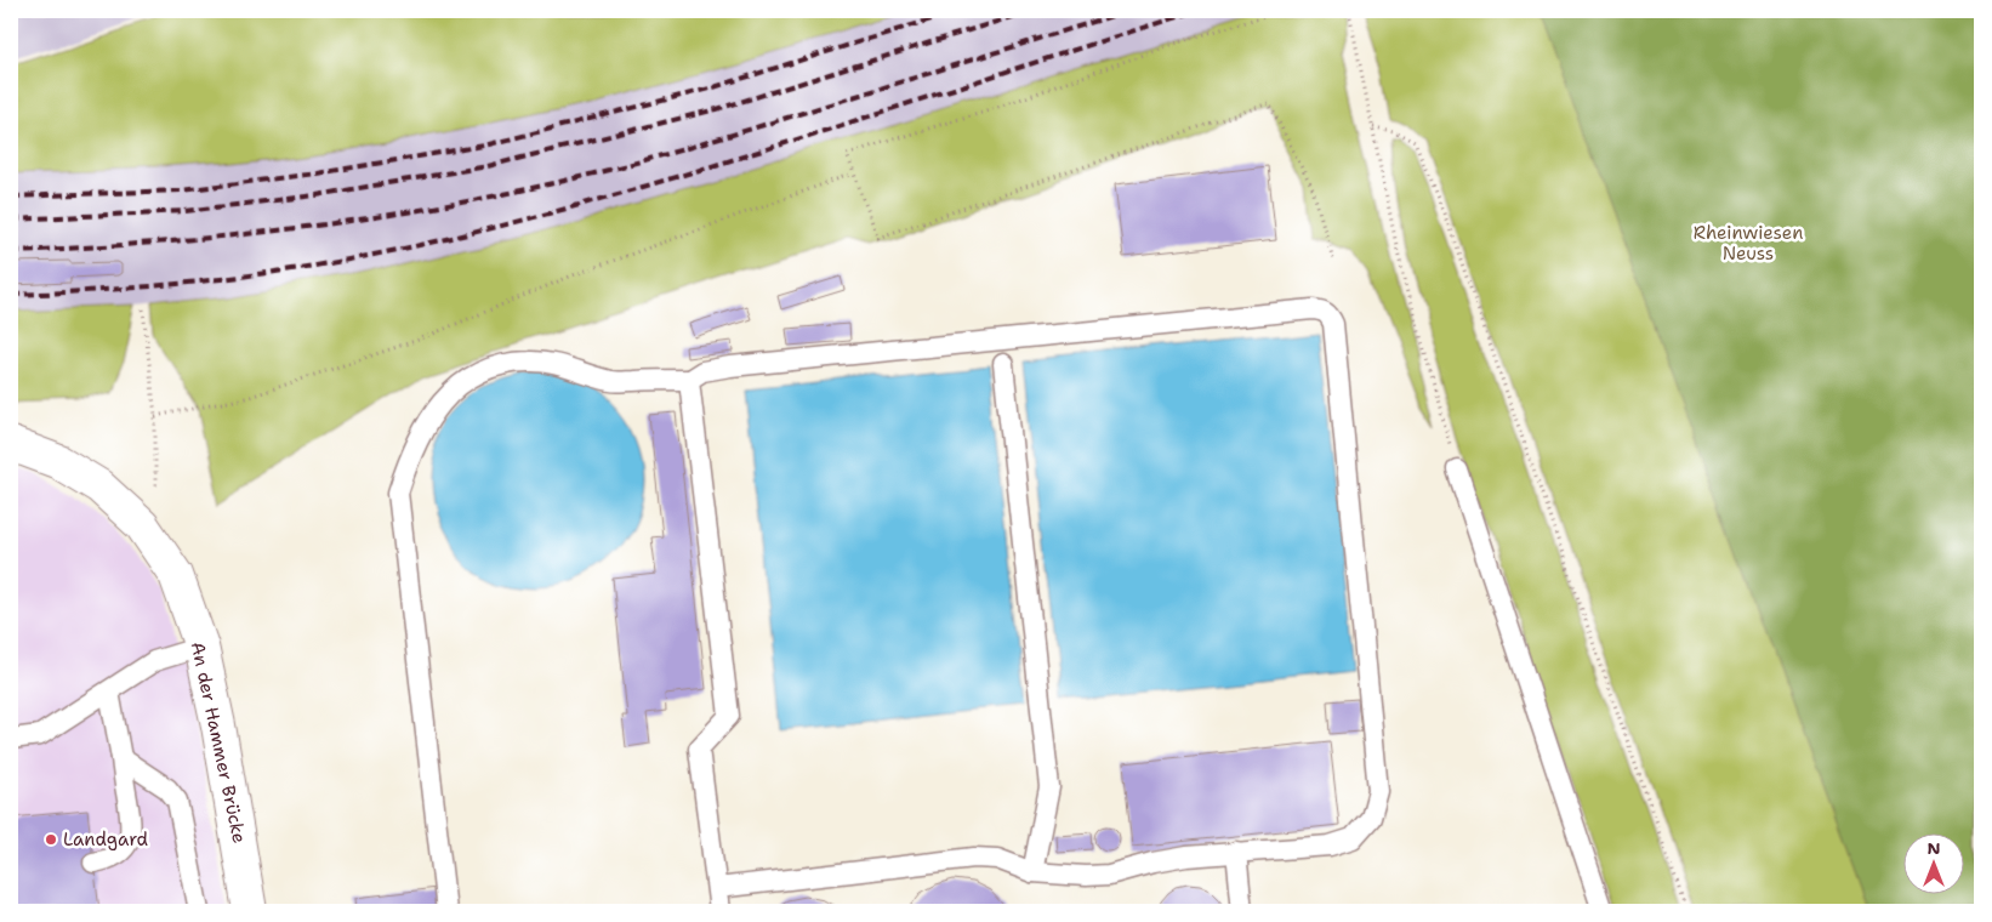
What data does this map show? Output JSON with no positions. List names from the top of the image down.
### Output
{
  "streets": {
    "street": ["An der Hammer Brücke"]
  },
  "parks": ["Rheinwiesen Neuss"],
  "places": ["Landgard"],
  "north": "top"
}
